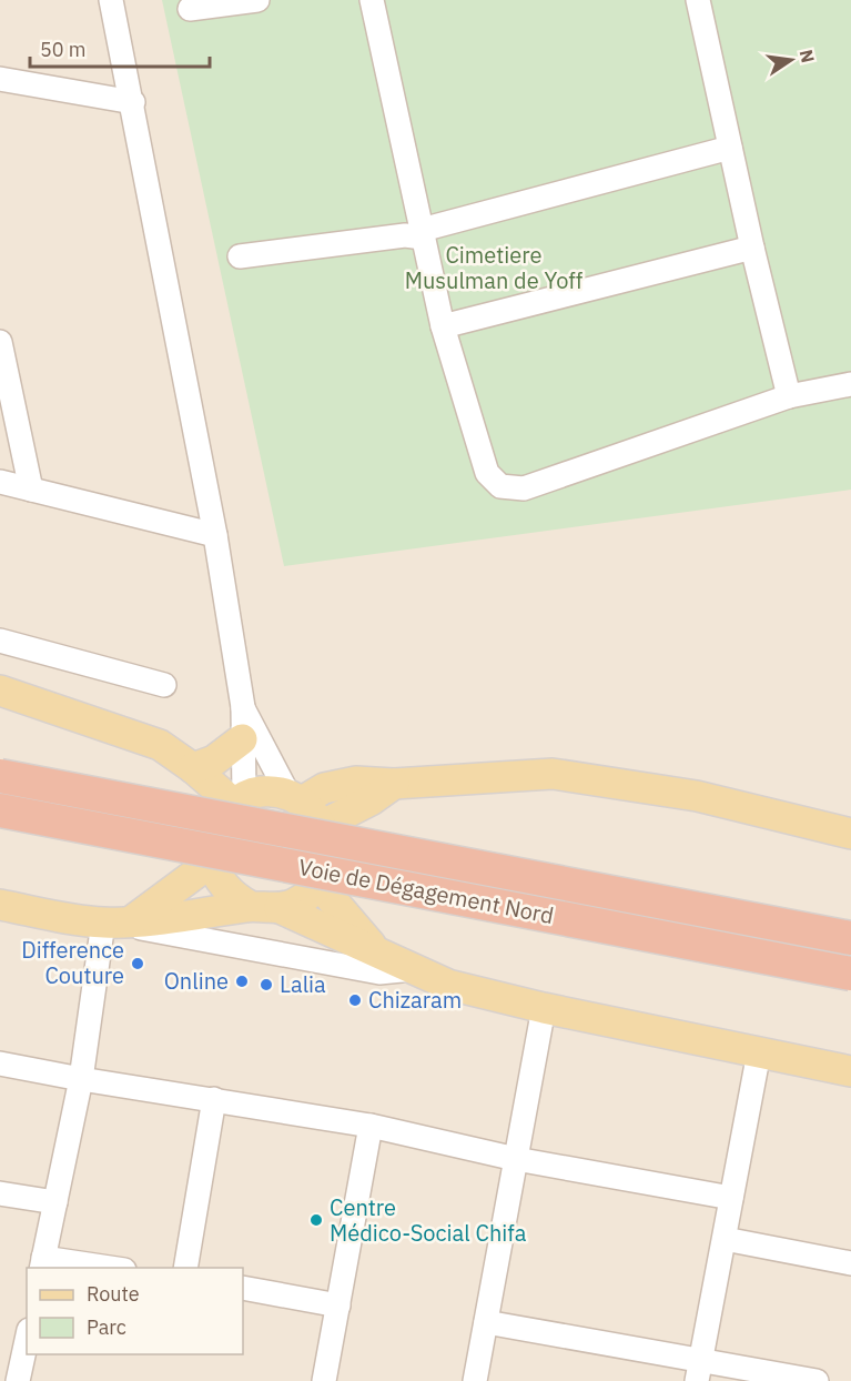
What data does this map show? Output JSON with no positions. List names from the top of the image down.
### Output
{
  "streets": {
    "highway": ["Voie de Dégagement Nord"]
  },
  "parks": ["Cimetiere Musulman de Yoff"],
  "places": [
    "Difference Couture",
    "Online",
    "Lalia",
    "Chizaram",
    "Centre Médico-Social Chifa"
  ],
  "legend": ["Route", "Parc"],
  "scale_bar": "50 m",
  "north": "right"
}
